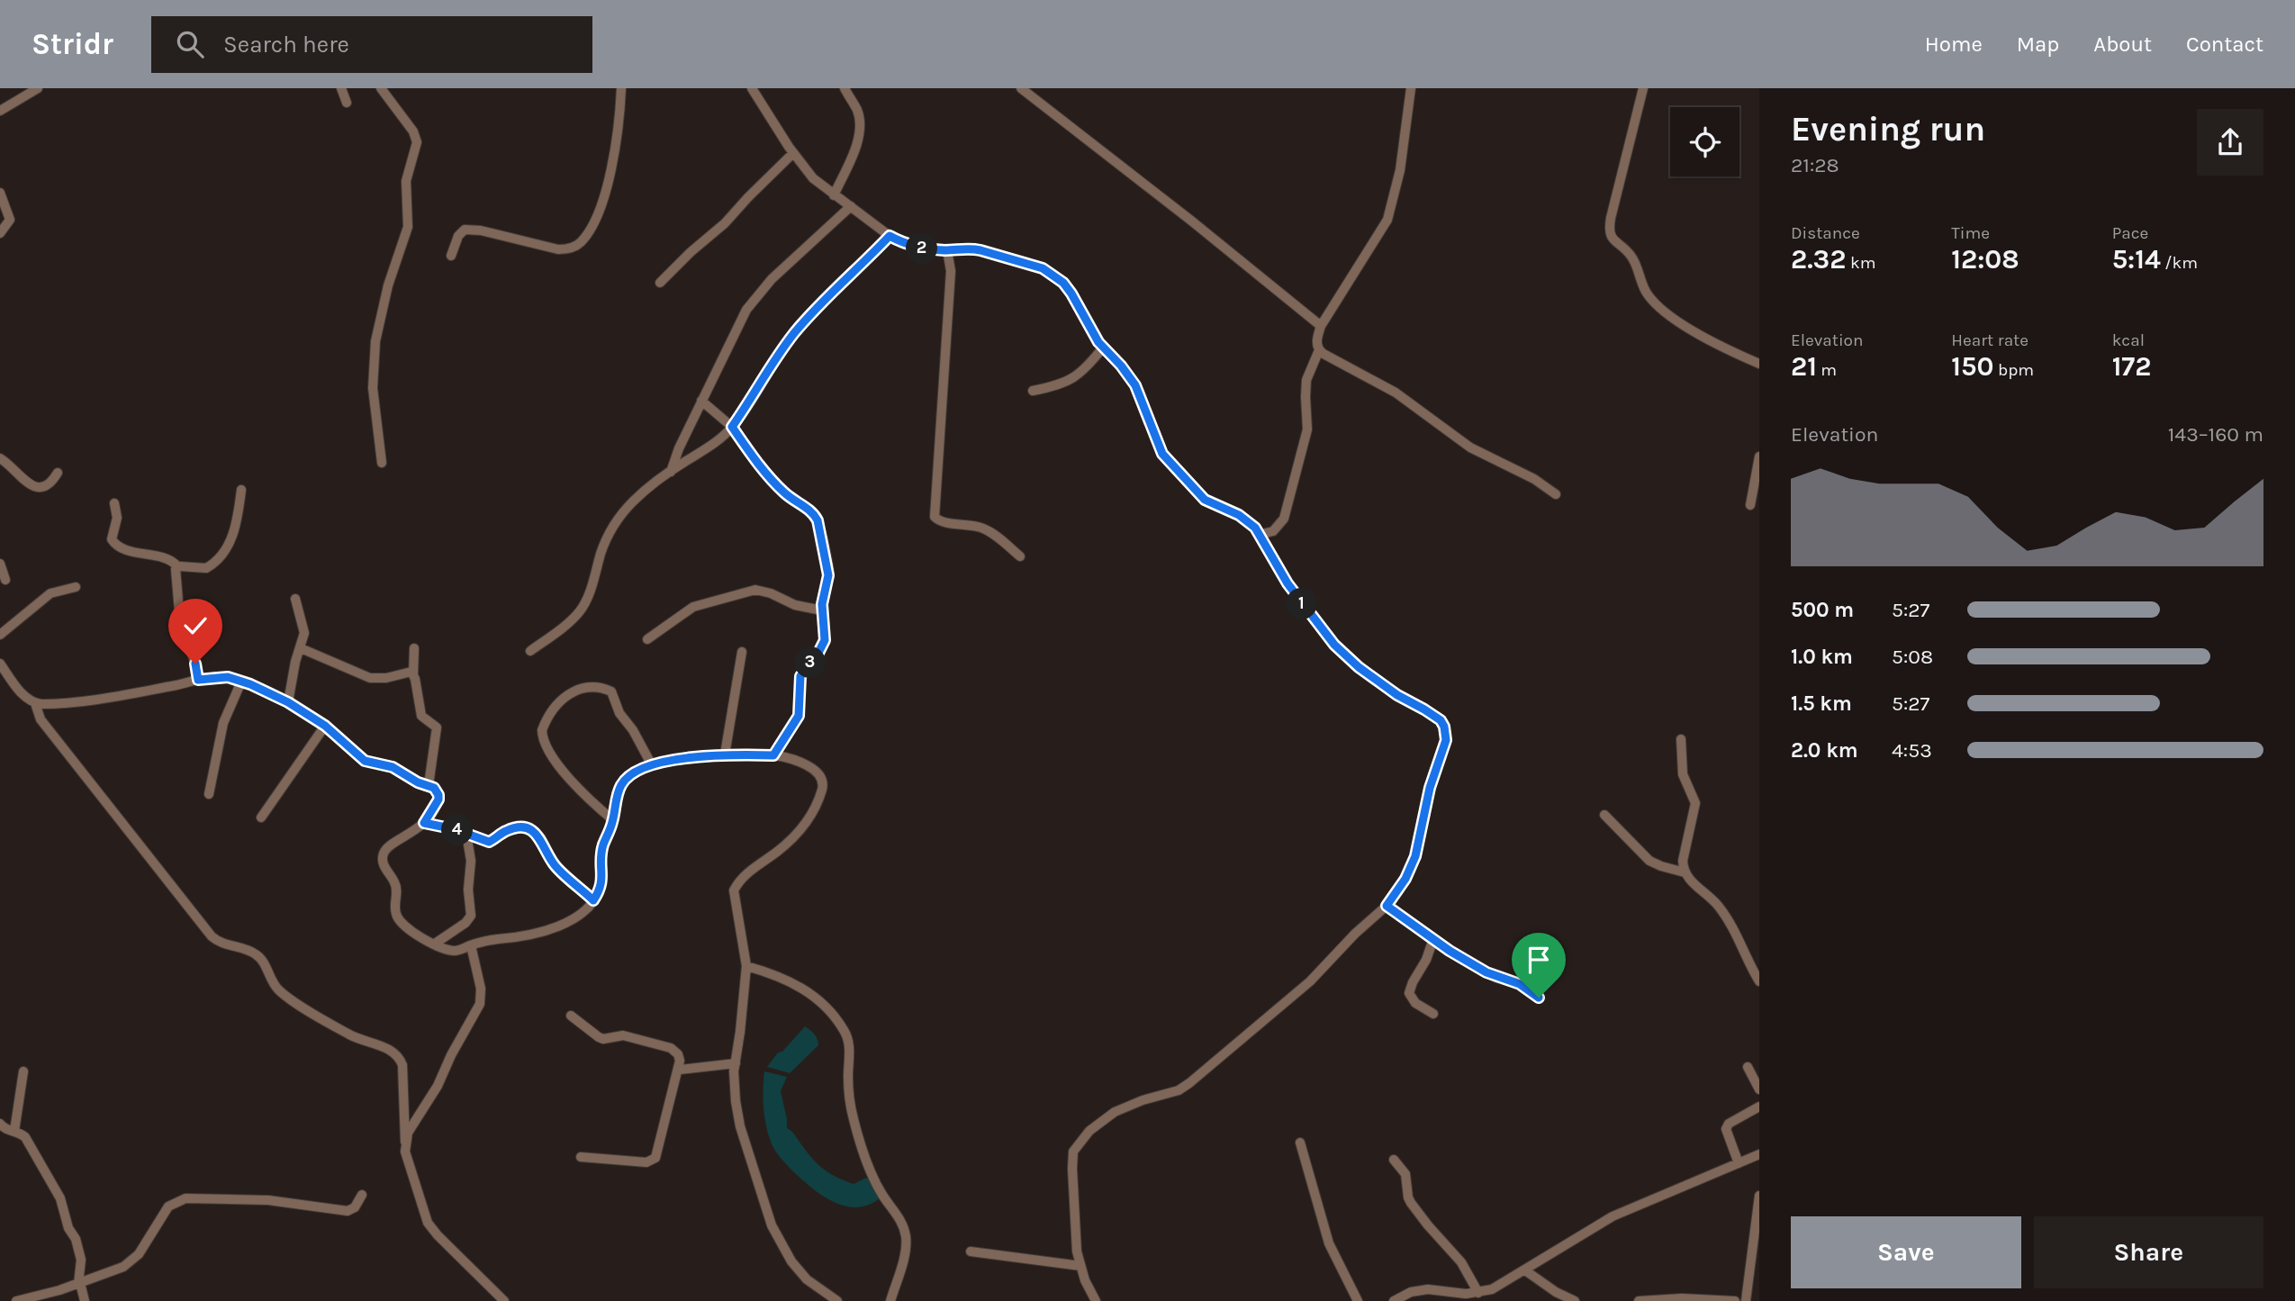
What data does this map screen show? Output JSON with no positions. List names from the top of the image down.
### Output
{
  "page": {
    "header": "Stridr",
    "search": "Search here",
    "nav": [
      "Home",
      "Map",
      "About",
      "Contact"
    ],
    "heading": ["Evening run", "21:28"],
    "stats": [
      ["Distance", "2.32 km"],
      ["Time", "12:08"],
      ["Pace", "5:14 /km"],
      ["Elevation", "21 m"],
      ["Heart rate", "150 bpm"],
      ["kcal", "172"]
    ],
    "pins": [
      "2",
      "1",
      "3",
      "4"
    ],
    "chart": ["Elevation", "143–160 m"],
    "list": [
      {
        "name": "500 m",
        "note": "5:27"
      },
      {
        "name": "1.0 km",
        "note": "5:08"
      },
      {
        "name": "1.5 km",
        "note": "5:27"
      },
      {
        "name": "2.0 km",
        "note": "4:53"
      }
    ],
    "buttons": ["Save", "Share"]
  }
}
